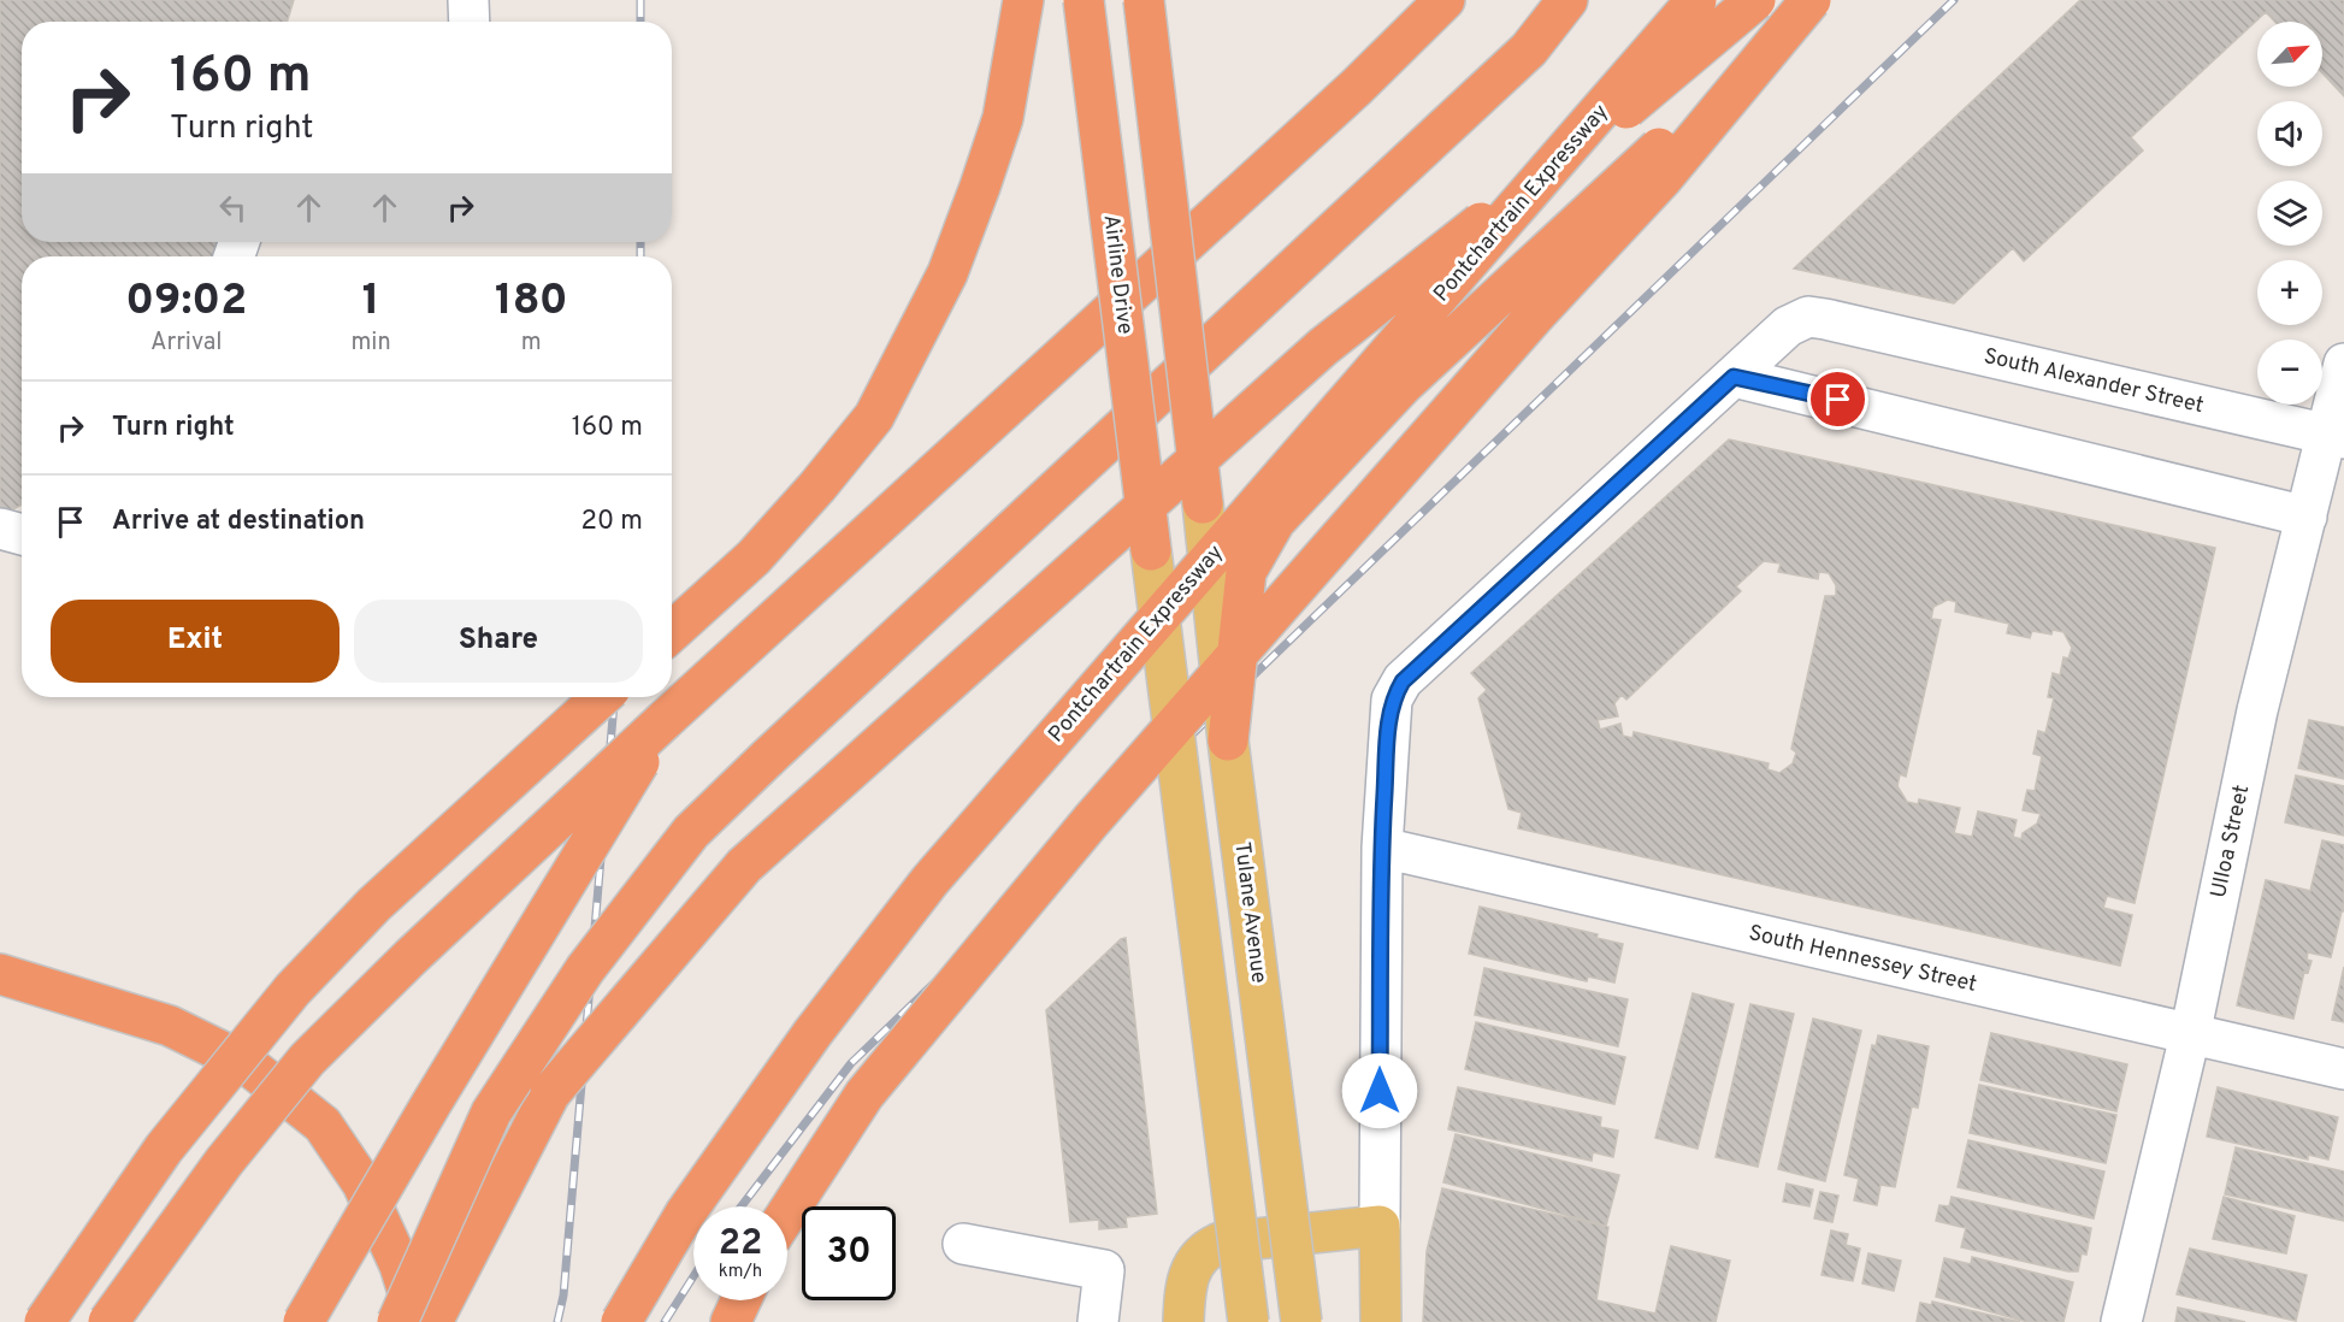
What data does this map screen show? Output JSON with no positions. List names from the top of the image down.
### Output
{
  "streets": {
    "highway": ["Pontchartrain Expressway", "Airline Drive"],
    "main road": ["Tulane Avenue"],
    "street": ["South Alexander Street", "Ulloa Street", "South Hennessey Street"]
  },
  "crossings": [
    ["South Alexander Street", "Ulloa Street"],
    ["Ulloa Street", "South Hennessey Street"]
  ],
  "north": "top right",
  "page": {
    "map_buttons": ["+", "−"],
    "turn": ["160 m", "Turn right"],
    "eta": [
      "09:02",
      "Arrival",
      "1",
      "min",
      "180",
      "m"
    ],
    "list": [
      {
        "name": "Turn right",
        "value": "160 m"
      },
      {
        "name": "Arrive at destination",
        "value": "20 m"
      }
    ],
    "buttons": ["Exit", "Share"],
    "speed": "22 km/h",
    "limit": "30"
  }
}
